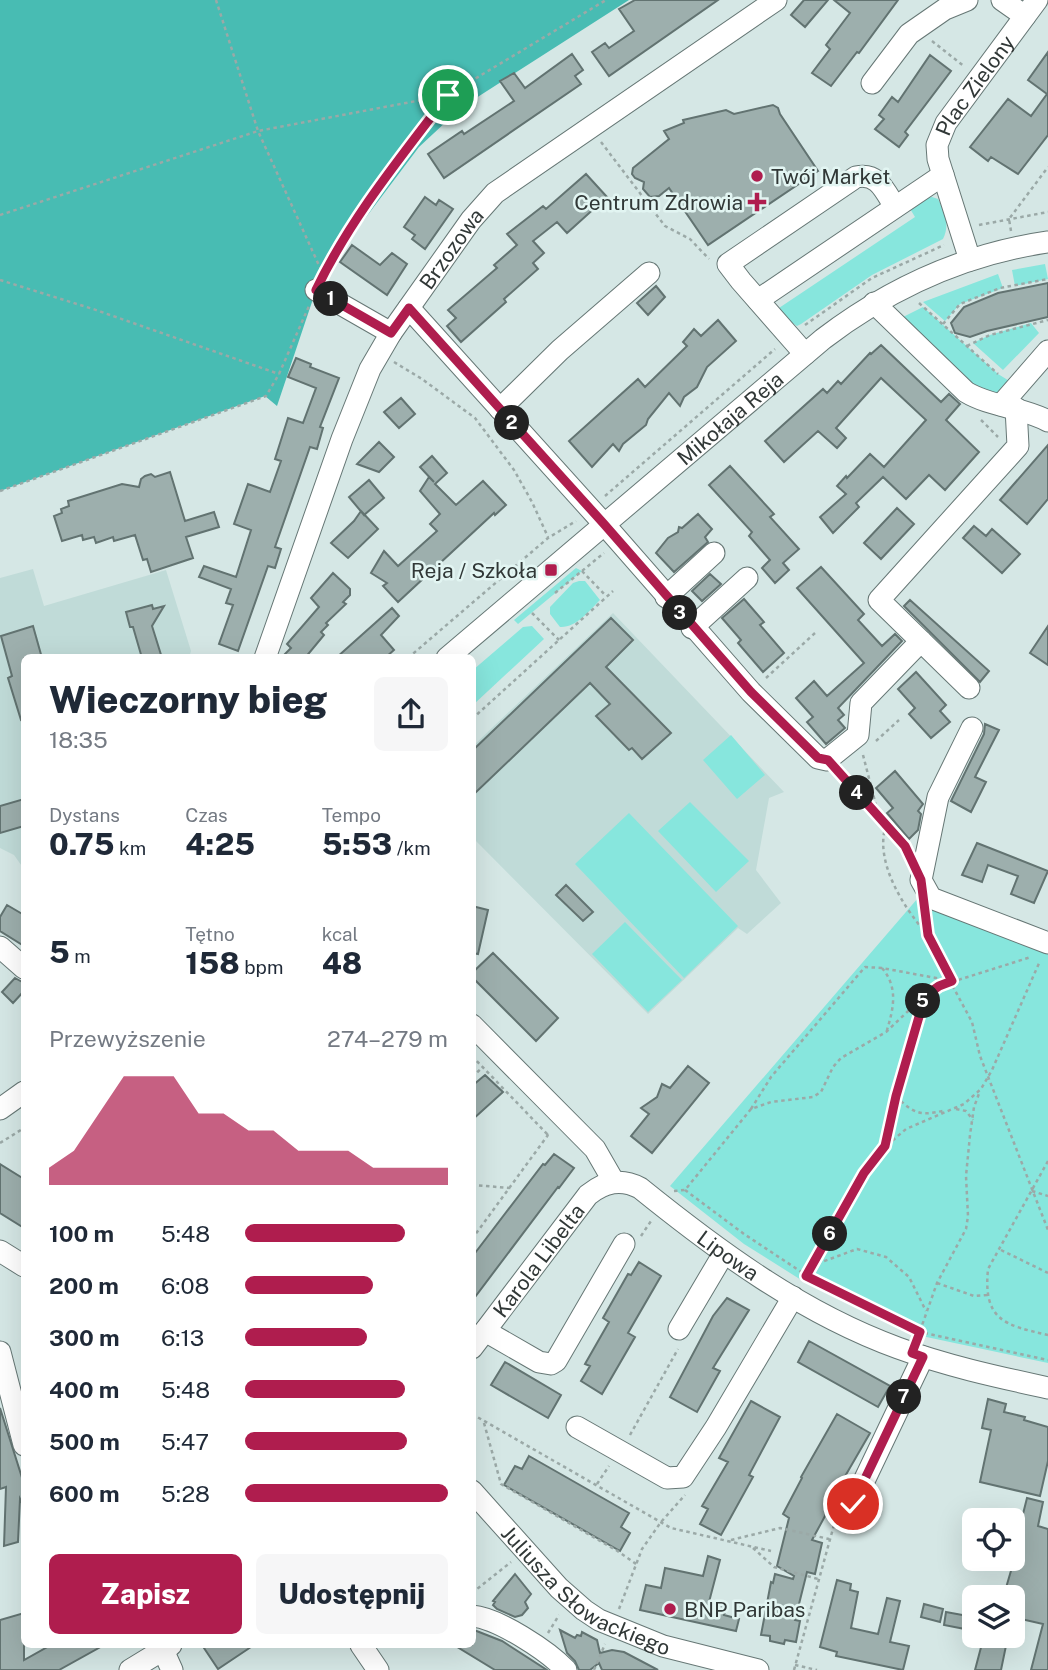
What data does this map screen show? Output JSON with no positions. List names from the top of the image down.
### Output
{
  "streets": {
    "street": [
      "Plac Zielony",
      "Brzozowa",
      "Mikołaja Reja",
      "Lipowa",
      "Karola Libelta",
      "Juliusza Słowackiego"
    ]
  },
  "crossings": [
    ["Plac Zielony", "Mikołaja Reja"],
    ["Lipowa", "Karola Libelta"]
  ],
  "places": {
    "other": ["Twój Market", "BNP Paribas"],
    "health": ["Centrum Zdrowia"],
    "transit": ["Reja / Szkoła"]
  },
  "page": {
    "pins": [
      "1",
      "2",
      "3",
      "4",
      "5",
      "6",
      "7"
    ],
    "heading": ["Wieczorny bieg", "18:35"],
    "stats": [
      ["Dystans", "0.75 km"],
      ["Czas", "4:25"],
      ["Tempo", "5:53 /km"],
      ["5 m"],
      ["Tętno", "158 bpm"],
      ["kcal", "48"]
    ],
    "chart": ["Przewyższenie", "274–279 m"],
    "list": [
      {
        "name": "100 m",
        "note": "5:48"
      },
      {
        "name": "200 m",
        "note": "6:08"
      },
      {
        "name": "300 m",
        "note": "6:13"
      },
      {
        "name": "400 m",
        "note": "5:48"
      },
      {
        "name": "500 m",
        "note": "5:47"
      },
      {
        "name": "600 m",
        "note": "5:28"
      }
    ],
    "buttons": ["Zapisz", "Udostępnij"]
  }
}
